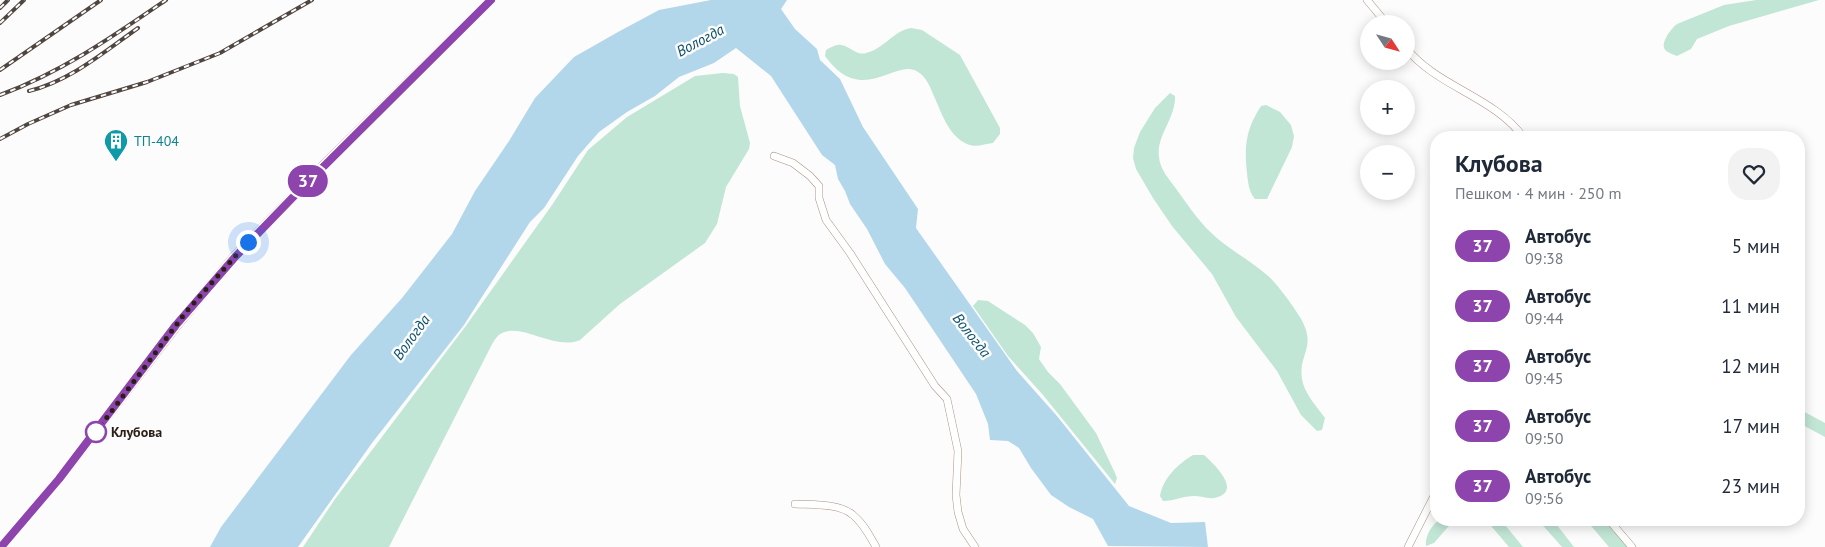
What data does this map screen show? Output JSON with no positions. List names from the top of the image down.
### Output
{
  "water": ["Вологда"],
  "places": {
    "building": ["ТП-404"],
    "other": ["Клубова"]
  },
  "lines": ["bus line 37"],
  "north": "bottom right",
  "page": {
    "on_map": "37",
    "map_buttons": ["+", "−"],
    "heading": ["Клубова", "Пешком · 4 мин · 250 m"],
    "list": [
      {
        "mark": "37",
        "name": "Автобус",
        "note": "09:38",
        "value": "5 мин"
      },
      {
        "mark": "37",
        "name": "Автобус",
        "note": "09:44",
        "value": "11 мин"
      },
      {
        "mark": "37",
        "name": "Автобус",
        "note": "09:45",
        "value": "12 мин"
      },
      {
        "mark": "37",
        "name": "Автобус",
        "note": "09:50",
        "value": "17 мин"
      },
      {
        "mark": "37",
        "name": "Автобус",
        "note": "09:56",
        "value": "23 мин"
      }
    ]
  }
}
